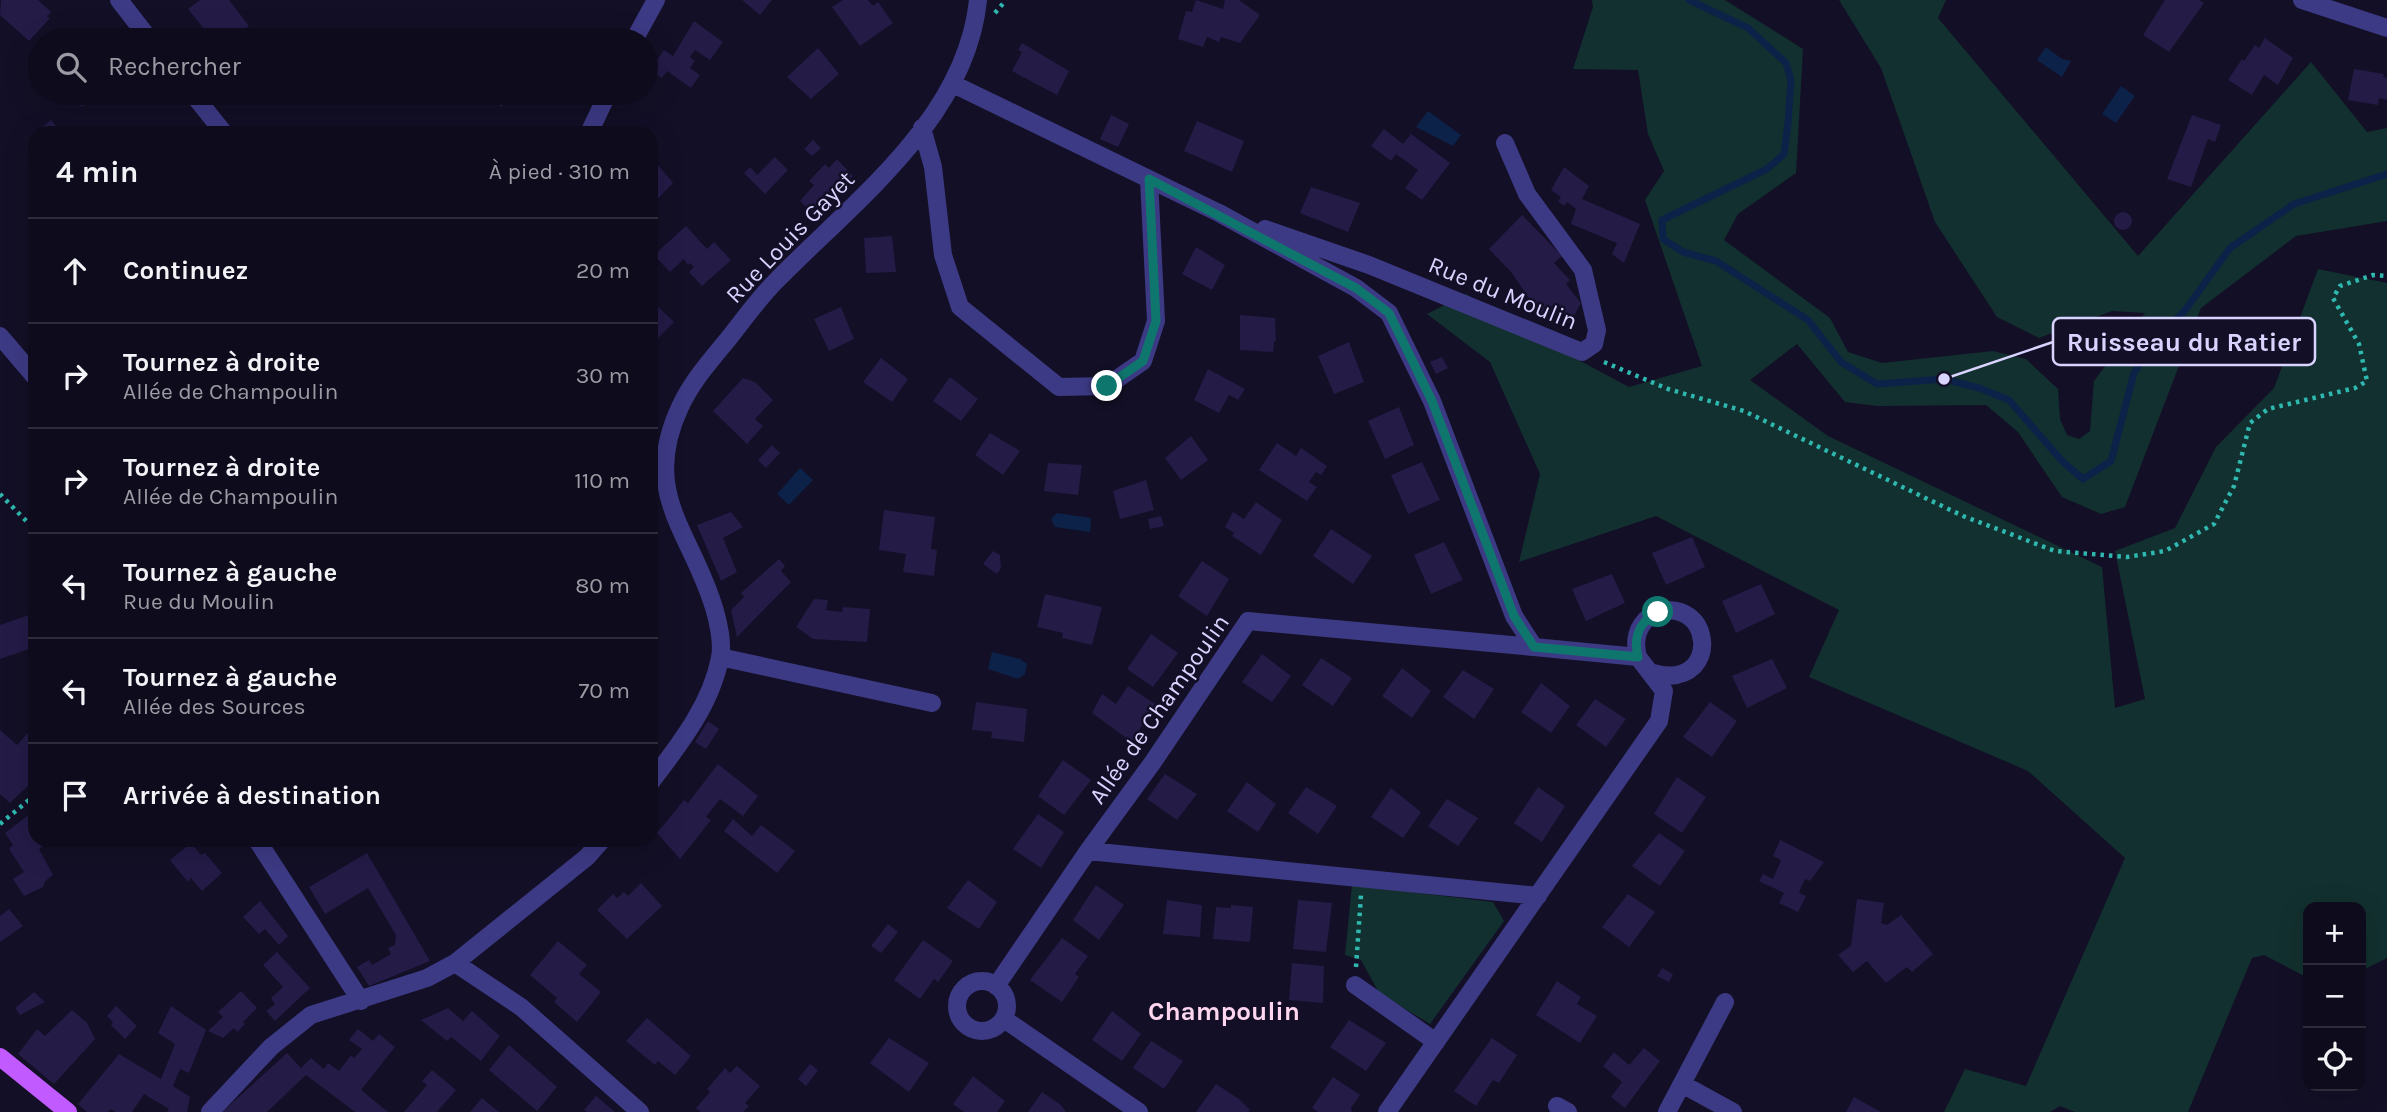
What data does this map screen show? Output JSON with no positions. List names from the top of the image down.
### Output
{
  "streets": {
    "street": ["Rue Louis Gayet", "Rue du Moulin", "Allée de Champoulin"]
  },
  "crossings": [
    ["Rue Louis Gayet", "Rue du Moulin"],
    ["Rue du Moulin", "Allée de Champoulin"]
  ],
  "districts": ["Champoulin"],
  "places": ["Ruisseau du Ratier"],
  "page": {
    "search": "Rechercher",
    "heading": ["4 min", "À pied · 310 m"],
    "list": [
      ["Continuez", "20 m"],
      ["Tournez à droite", "Allée de Champoulin", "30 m"],
      ["Tournez à droite", "Allée de Champoulin", "110 m"],
      ["Tournez à gauche", "Rue du Moulin", "80 m"],
      ["Tournez à gauche", "Allée des Sources", "70 m"],
      "Arrivée à destination"
    ],
    "map_buttons": ["+", "−"]
  }
}
